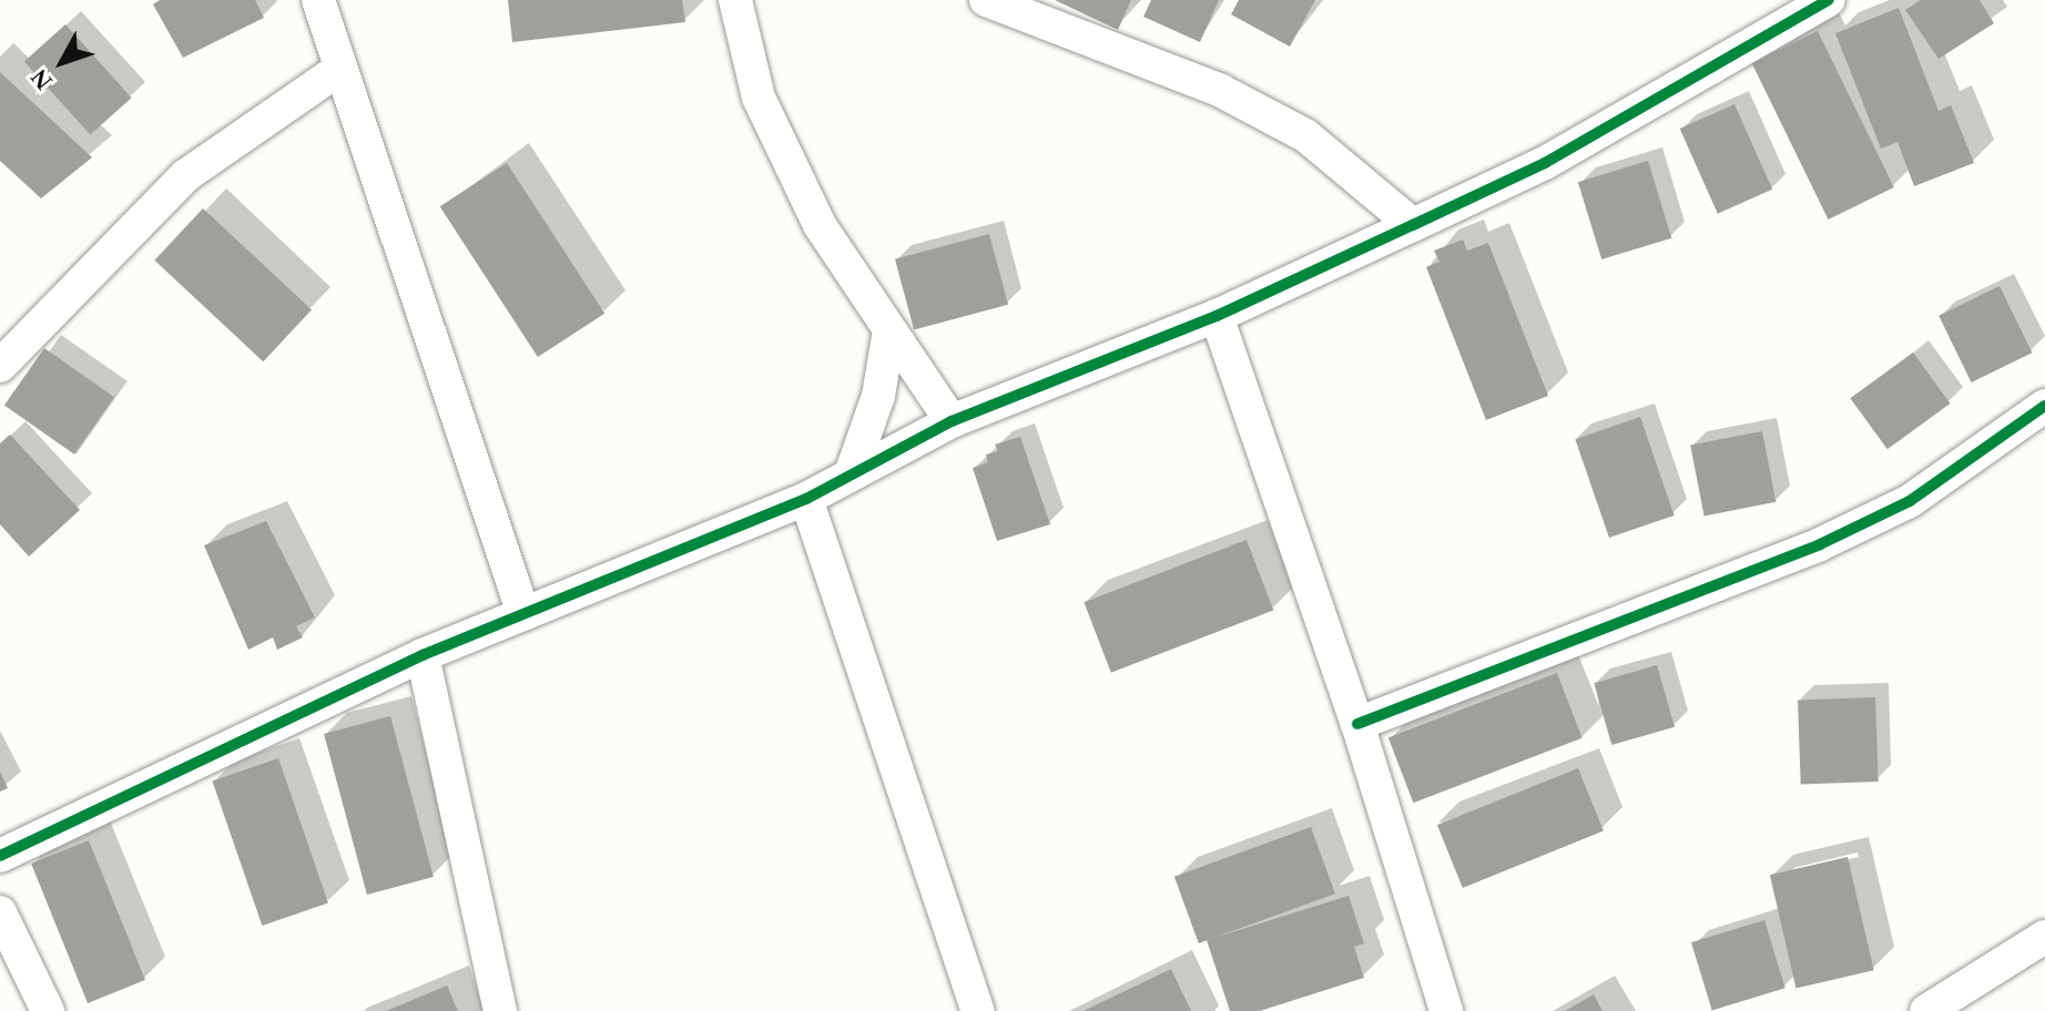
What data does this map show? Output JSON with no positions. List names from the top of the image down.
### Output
{
  "north": "bottom left"
}
